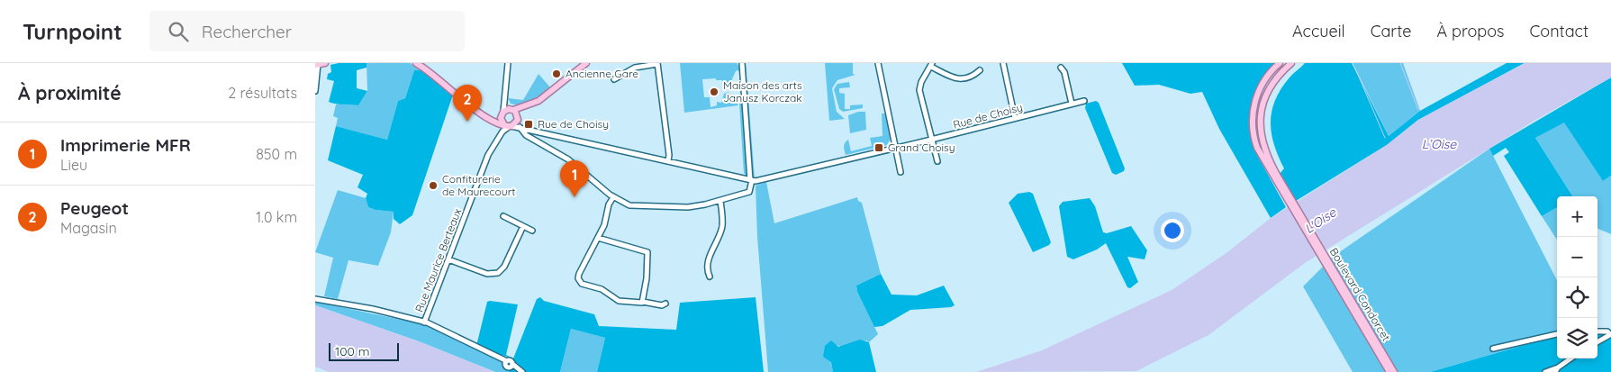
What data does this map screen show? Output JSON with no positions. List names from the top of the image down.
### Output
{
  "streets": {
    "main road": ["Boulevard Condorcet"],
    "street": ["Rue de Choisy", "Rue Maurice Berteaux"]
  },
  "crossings": [
    ["Rue de Choisy", "Rue Maurice Berteaux"]
  ],
  "water": ["L’Oise", "L'Oise"],
  "places": {
    "other": ["Ancienne Gare", "Maison des arts Janusz Korczak", "Confiturerie de Maurecourt"],
    "transit": ["Rue de Choisy", "Grand Choisy"]
  },
  "scale_bar": "100 m",
  "page": {
    "header": "Turnpoint",
    "search": "Rechercher",
    "nav": [
      "Accueil",
      "Carte",
      "À propos",
      "Contact"
    ],
    "heading": ["À proximité", "2 résultats"],
    "pins": ["2", "1"],
    "list": [
      {
        "mark": "1",
        "name": "Imprimerie MFR",
        "note": "Lieu",
        "value": "850 m"
      },
      {
        "mark": "2",
        "name": "Peugeot",
        "note": "Magasin",
        "value": "1.0 km"
      }
    ],
    "map_buttons": ["+", "−"],
    "scale": "100 m"
  }
}
